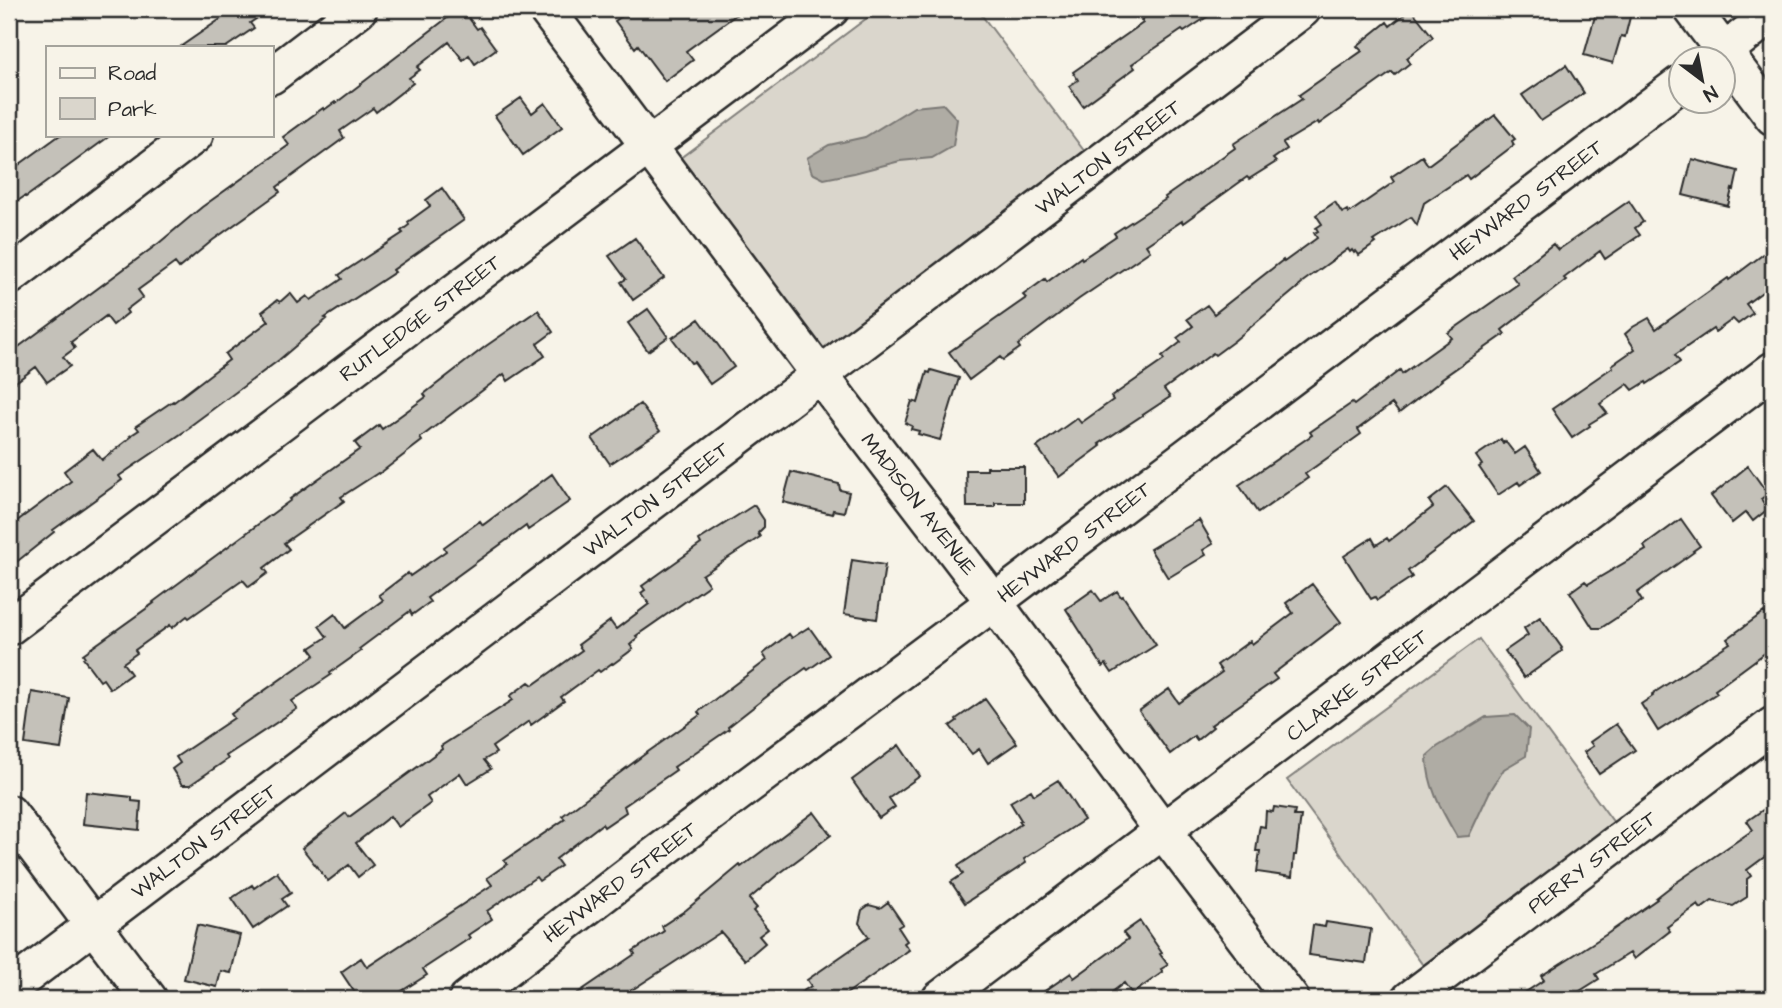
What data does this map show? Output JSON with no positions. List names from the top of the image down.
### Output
{
  "streets": {
    "street": [
      "WALTON STREET",
      "HEYWARD STREET",
      "RUTLEDGE STREET",
      "MADISON AVENUE",
      "CLARKE STREET",
      "PERRY STREET"
    ]
  },
  "crossings": [
    ["WALTON STREET", "MADISON AVENUE"],
    ["HEYWARD STREET", "MADISON AVENUE"],
    ["RUTLEDGE STREET", "MADISON AVENUE"],
    ["MADISON AVENUE", "CLARKE STREET"]
  ],
  "legend": ["Road", "Park"],
  "north": "bottom right"
}
